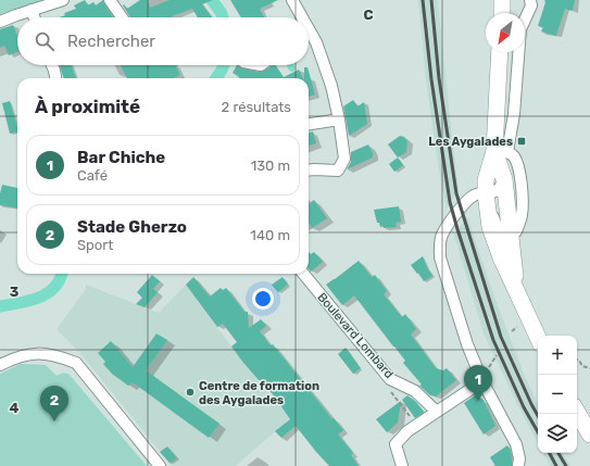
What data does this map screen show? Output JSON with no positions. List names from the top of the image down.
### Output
{
  "streets": {
    "street": ["Boulevard Lombard"]
  },
  "places": {
    "transit": ["Les Aygalades"],
    "other": ["Centre de formation des Aygalades"]
  },
  "north": "bottom left",
  "page": {
    "search": "Rechercher",
    "heading": ["À proximité", "2 résultats"],
    "list": [
      {
        "mark": "1",
        "name": "Bar Chiche",
        "note": "Café",
        "value": "130 m"
      },
      {
        "mark": "2",
        "name": "Stade Gherzo",
        "note": "Sport",
        "value": "140 m"
      }
    ],
    "map_buttons": ["+", "−"],
    "pins": ["1", "2"]
  },
  "grid": {
    "columns": ["C"],
    "rows": ["3", "4"]
  }
}
